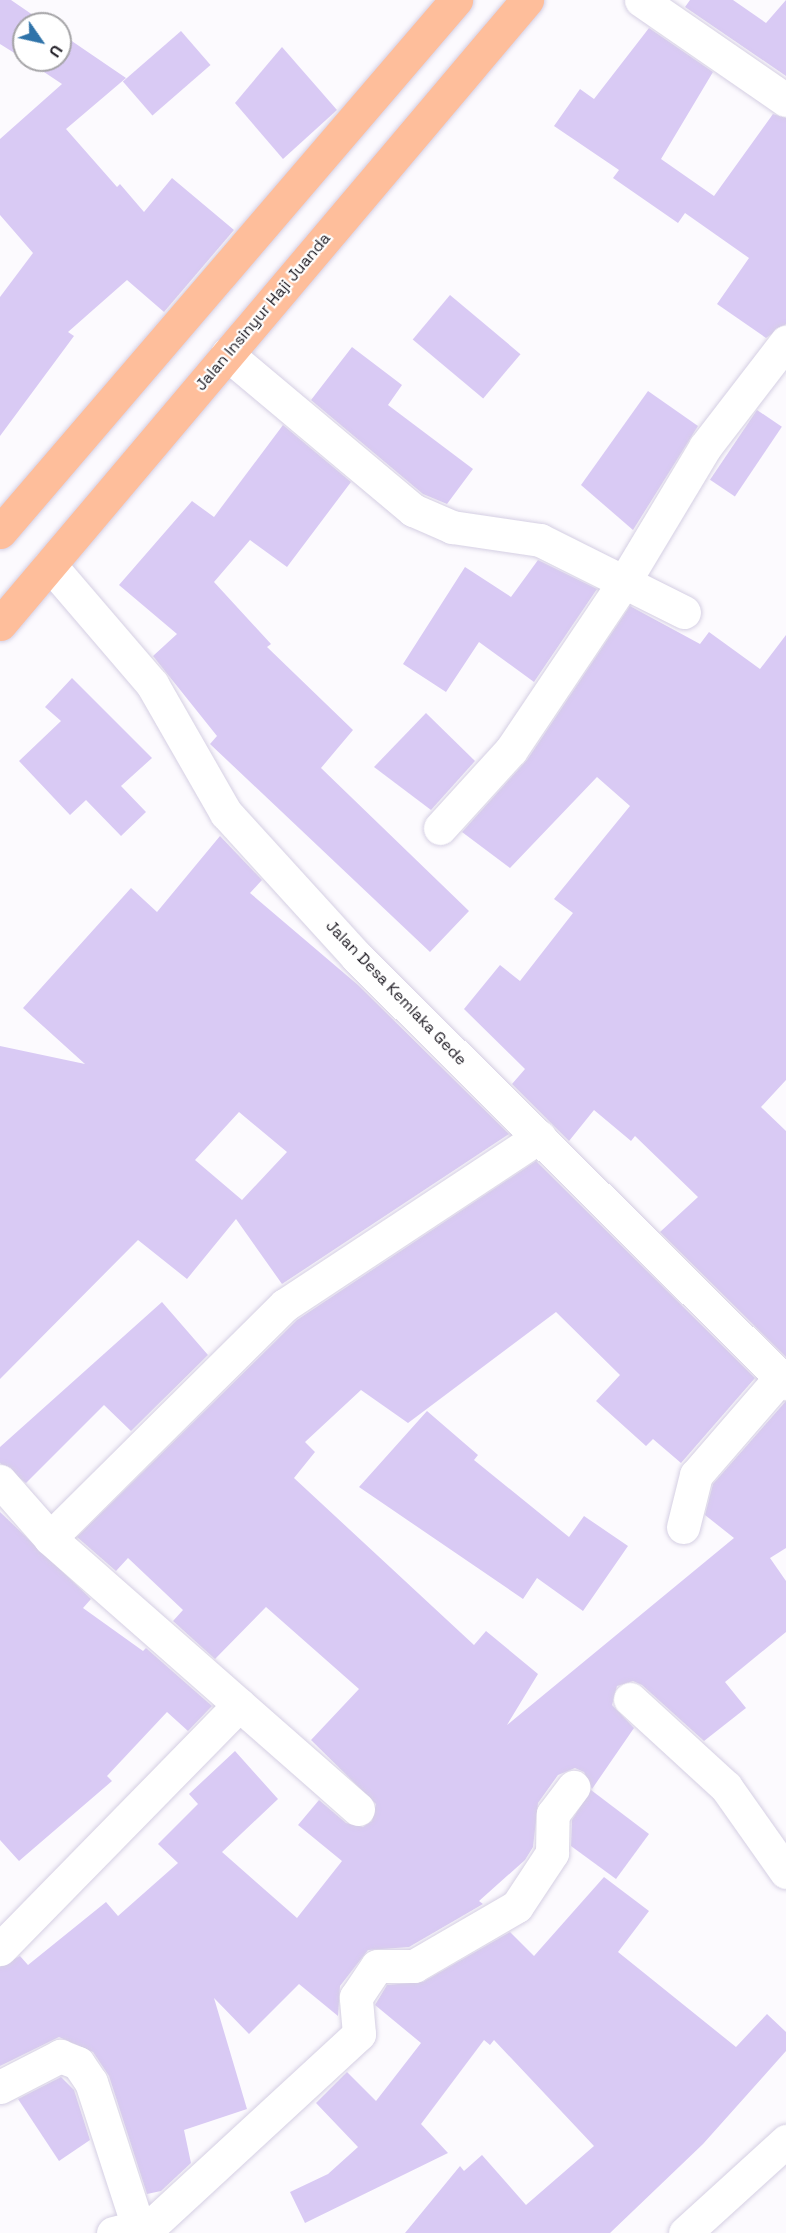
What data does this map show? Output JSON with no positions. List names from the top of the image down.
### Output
{
  "streets": {
    "highway": ["Jalan Insinyur Haji Juanda"],
    "street": ["Jalan Desa Kemlaka Gede"]
  },
  "crossings": [
    ["Jalan Insinyur Haji Juanda", "Jalan Desa Kemlaka Gede"]
  ],
  "north": "bottom right"
}
